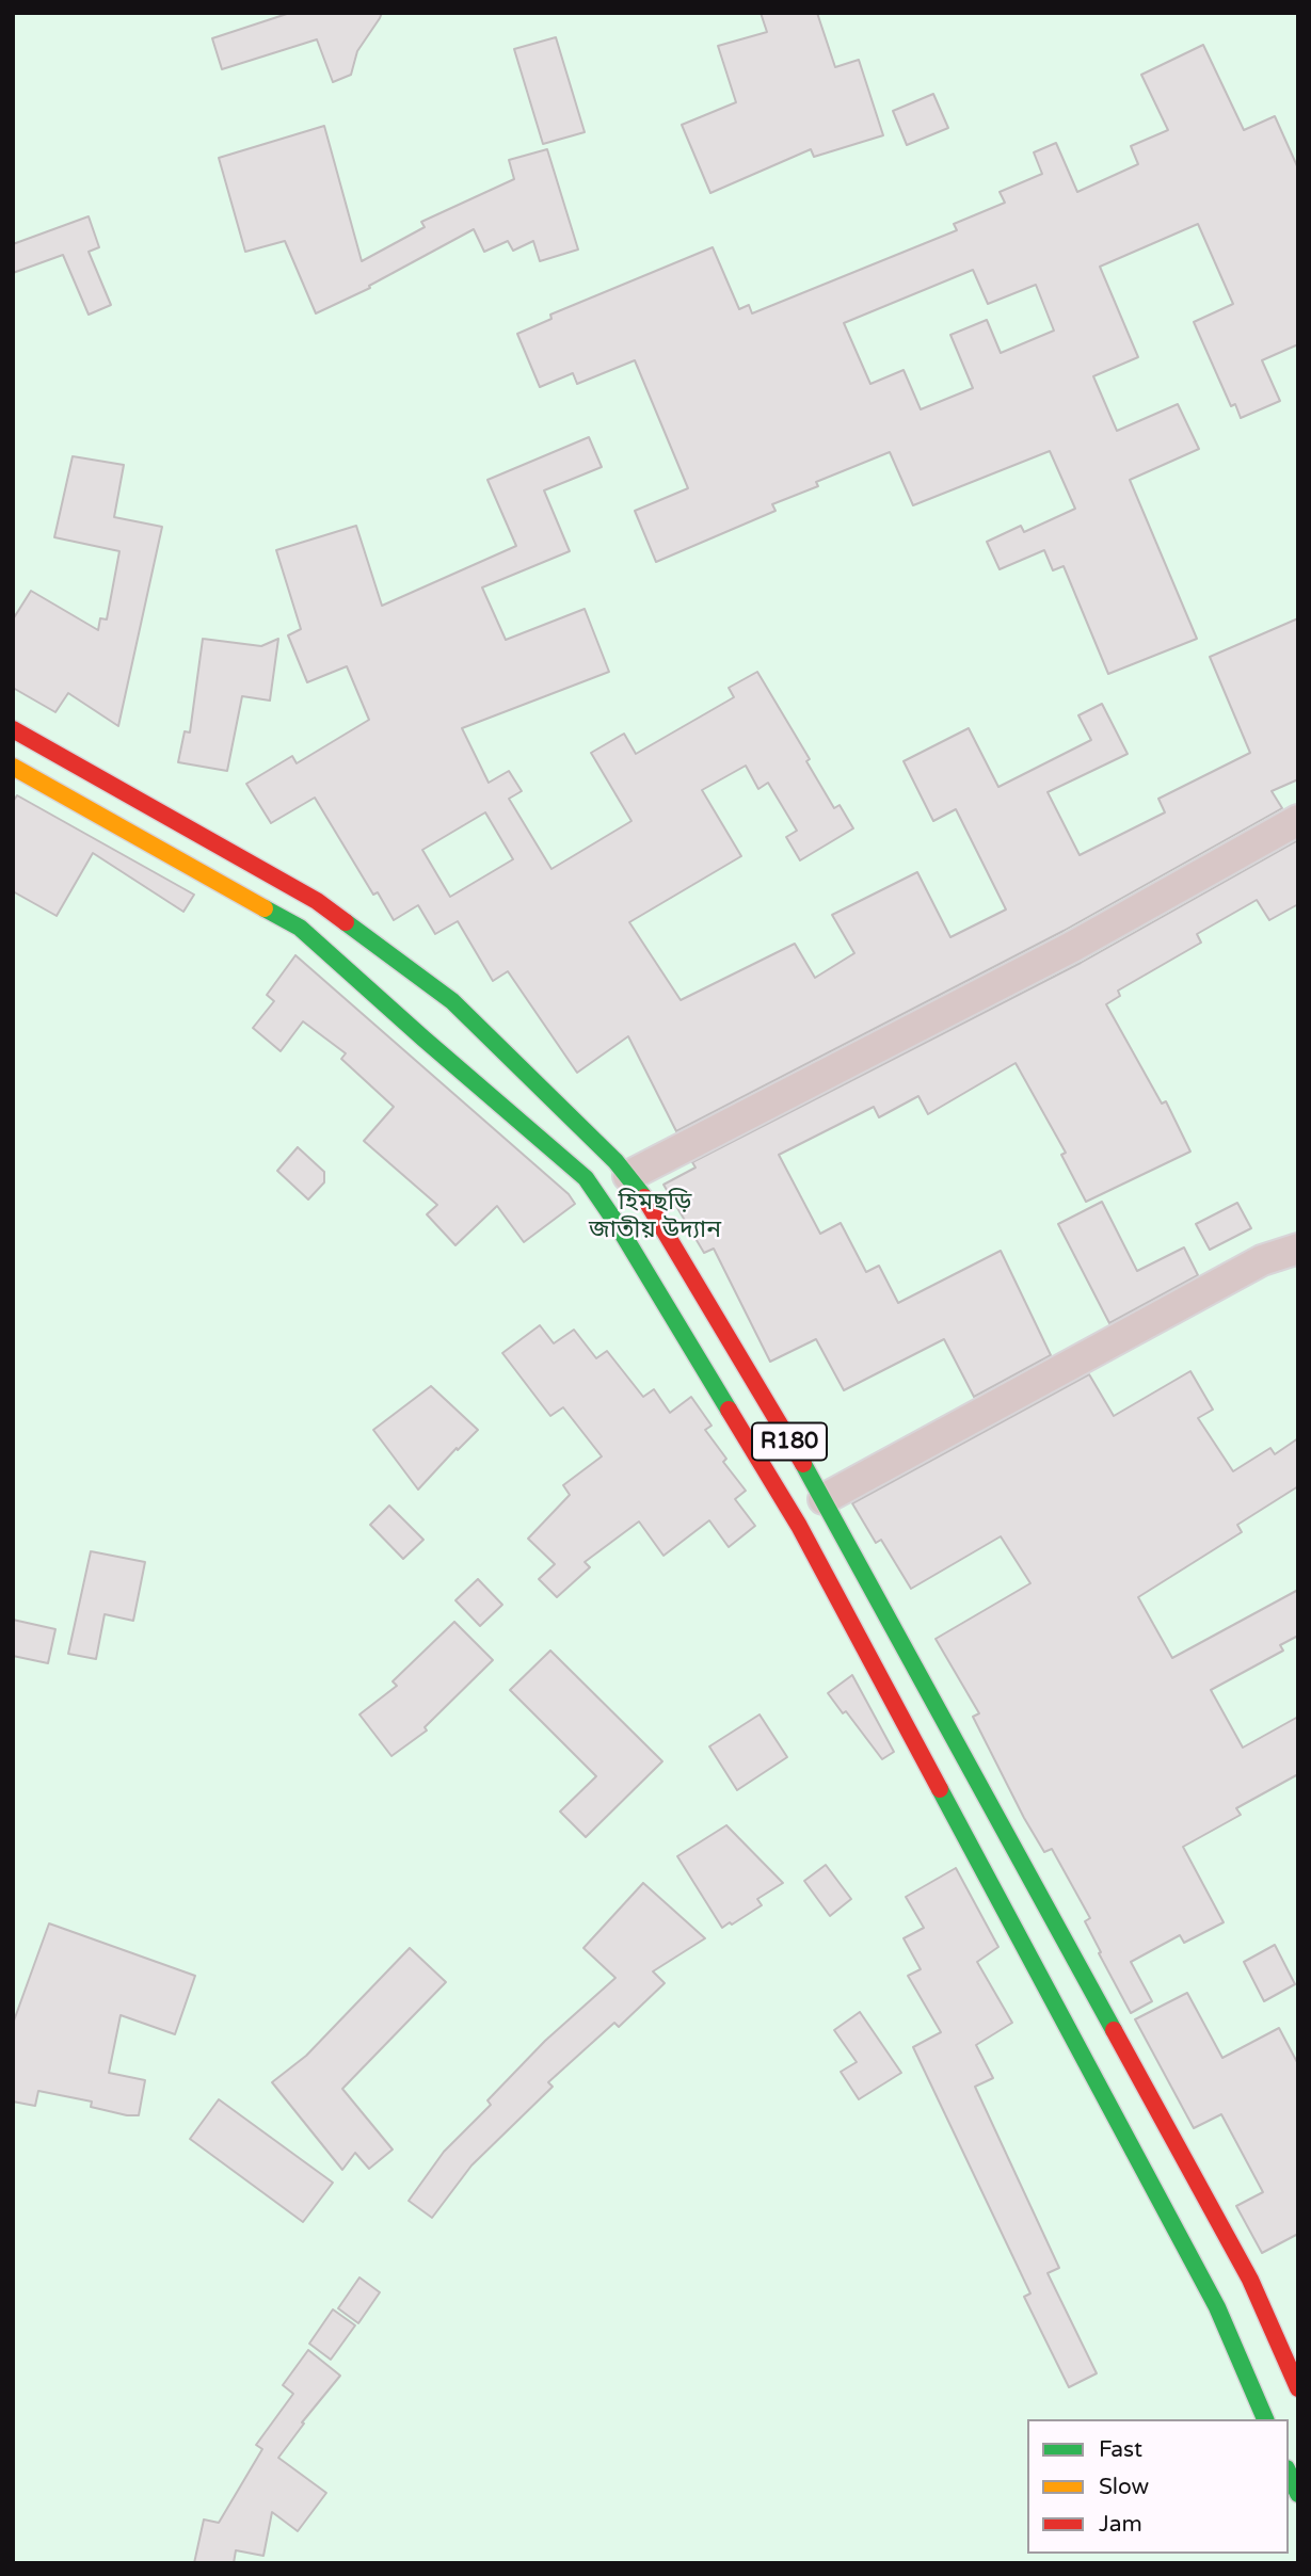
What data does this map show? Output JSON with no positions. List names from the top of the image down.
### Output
{
  "streets": {
    "main road": ["R180"]
  },
  "parks": ["হিমছড়ি জাতীয় উদ্যান"],
  "legend": ["Fast", "Slow", "Jam"]
}
